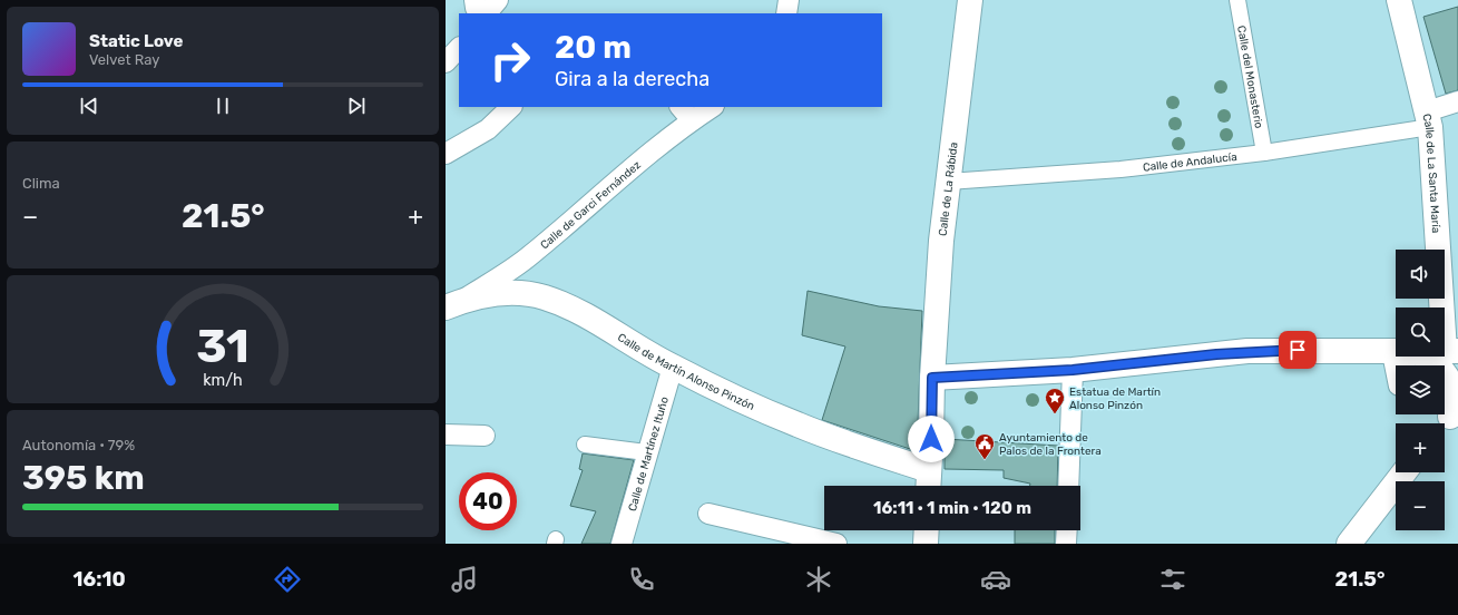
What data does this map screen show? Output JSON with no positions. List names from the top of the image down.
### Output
{
  "streets": {
    "street": [
      "Calle del Monasterio",
      "Calle de Andalucía",
      "Calle de La Santa María",
      "Calle de La Rábida",
      "Calle de Garci Fernández",
      "Calle de Martín Alonso Pinzón",
      "Calle de Martínez Ituño"
    ]
  },
  "crossings": [
    ["Calle del Monasterio", "Calle de Andalucía"],
    ["Calle de Andalucía", "Calle de La Santa María"],
    ["Calle de Andalucía", "Calle de La Rábida"],
    ["Calle de La Rábida", "Calle de Martín Alonso Pinzón"],
    ["Calle de Garci Fernández", "Calle de Martín Alonso Pinzón"],
    ["Calle de Martín Alonso Pinzón", "Calle de Martínez Ituño"]
  ],
  "places": {
    "place": ["Estatua de Martín Alonso Pinzón"],
    "public building": ["Ayuntamiento de Palos de la Frontera"]
  },
  "page": {
    "turn": ["20 m", "Gira a la derecha"],
    "song": ["Static Love", "Velvet Ray"],
    "tile": [
      "Clima",
      ["Autonomía · 79%", "395 km"]
    ],
    "heat": ["−", "21.5°", "+"],
    "map_buttons": ["+", "−"],
    "limit": "40",
    "trip": "16:11 · 1 min · 120 m",
    "tabs": ["16:10", "21.5°"],
    "gauge": ["31", "km/h"]
  }
}
